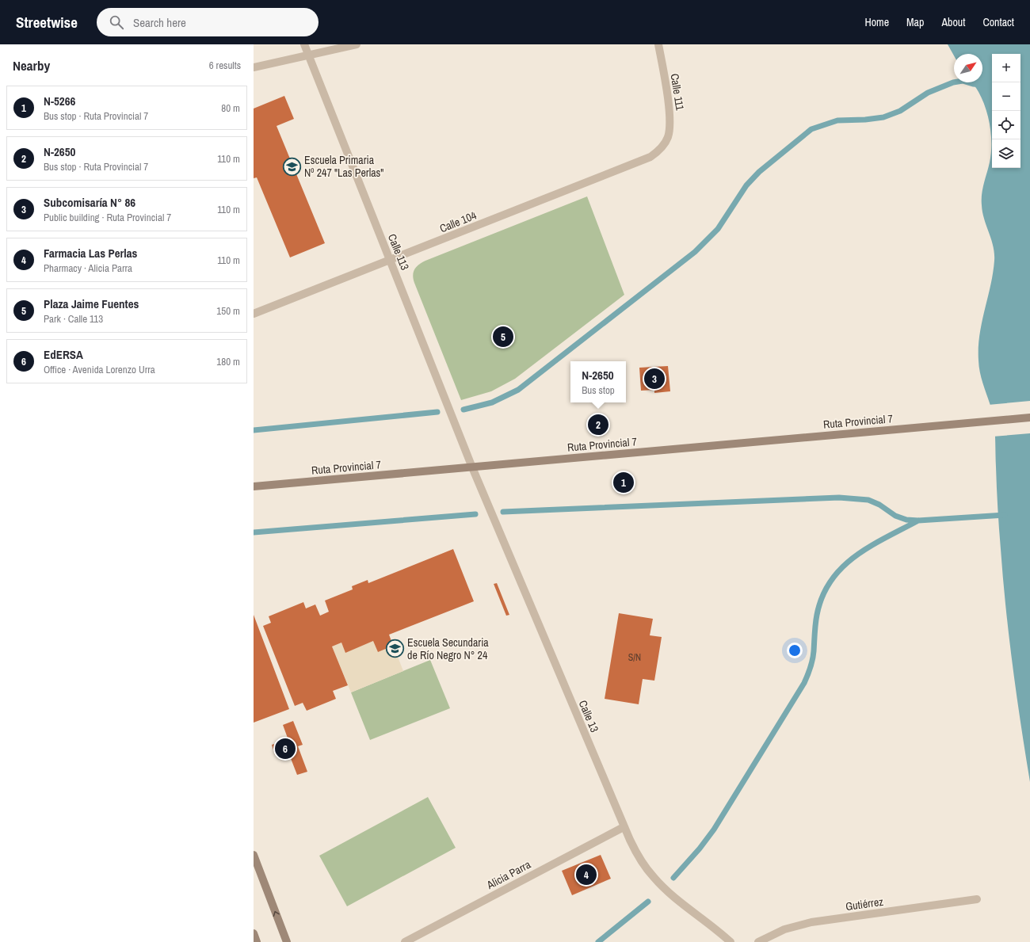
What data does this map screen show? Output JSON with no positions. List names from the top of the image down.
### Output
{
  "streets": {
    "street": [
      "Calle 111",
      "Calle 104",
      "Calle 113",
      "Ruta Provincial 7",
      "Calle 13",
      "Alicia Parra",
      "Gutiérrez"
    ]
  },
  "crossings": [
    ["Calle 111", "Calle 104"],
    ["Calle 104", "Calle 113"],
    ["Calle 113", "Ruta Provincial 7"],
    ["Calle 113", "Calle 13"],
    ["Ruta Provincial 7", "Calle 13"],
    ["Calle 13", "Alicia Parra"]
  ],
  "places": {
    "school or university": ["Escuela Primaria Nº 247 \"Las Perlas\"", "Escuela Secundaria de Río Negro N° 24"]
  },
  "house_numbers": ["S/N"],
  "north": "top right",
  "page": {
    "header": "Streetwise",
    "search": "Search here",
    "nav": [
      "Home",
      "Map",
      "About",
      "Contact"
    ],
    "heading": ["Nearby", "6 results"],
    "map_buttons": ["+", "−"],
    "list": [
      {
        "mark": "1",
        "name": "N-5266",
        "note": "Bus stop · Ruta Provincial 7",
        "value": "80 m"
      },
      {
        "mark": "2",
        "name": "N-2650",
        "note": "Bus stop · Ruta Provincial 7",
        "value": "110 m"
      },
      {
        "mark": "3",
        "name": "Subcomisaría N° 86",
        "note": "Public building · Ruta Provincial 7",
        "value": "110 m"
      },
      {
        "mark": "4",
        "name": "Farmacia Las Perlas",
        "note": "Pharmacy · Alicia Parra",
        "value": "110 m"
      },
      {
        "mark": "5",
        "name": "Plaza Jaime Fuentes",
        "note": "Park · Calle 113",
        "value": "150 m"
      },
      {
        "mark": "6",
        "name": "EdERSA",
        "note": "Office · Avenida Lorenzo Urra",
        "value": "180 m"
      }
    ],
    "pins": [
      "5",
      "3",
      "2",
      "1",
      "6",
      "4"
    ],
    "popup": ["N-2650", "Bus stop"]
  }
}
